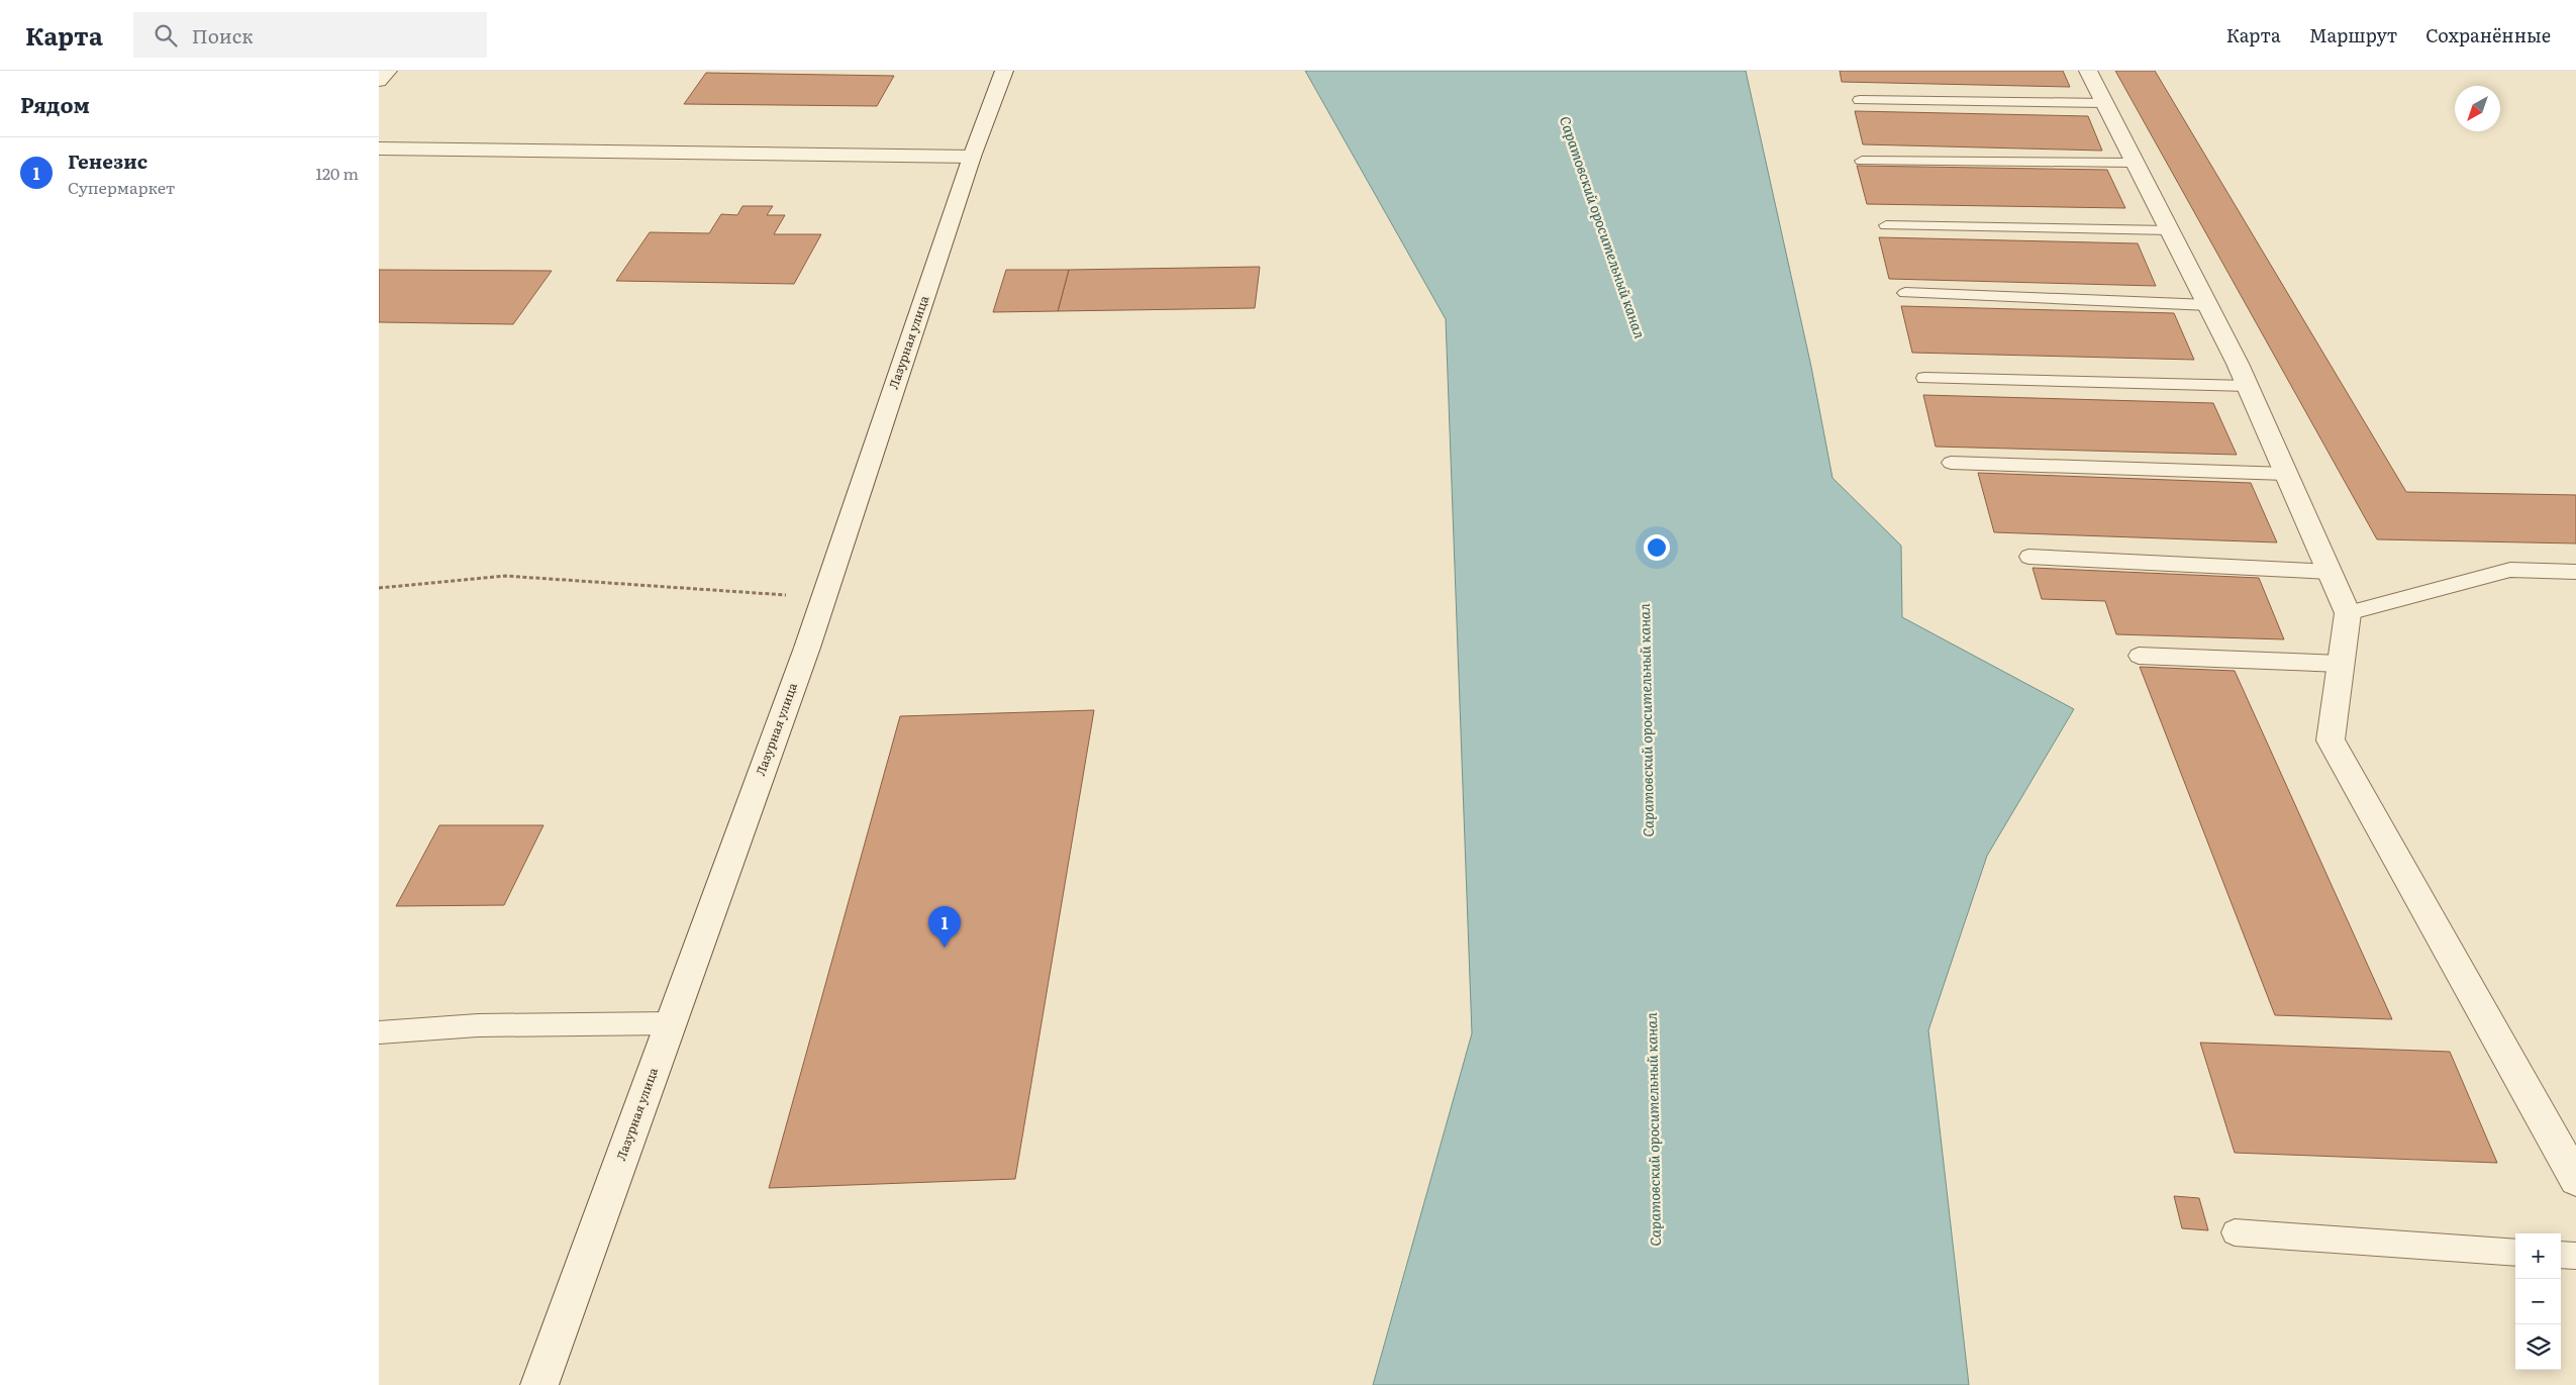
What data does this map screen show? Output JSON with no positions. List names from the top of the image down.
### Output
{
  "streets": {
    "street": ["Лазурная улица"]
  },
  "water": ["Саратовский оросительный канал"],
  "north": "bottom left",
  "page": {
    "header": "Карта",
    "search": "Поиск",
    "nav": ["Карта", "Маршрут", "Сохранённые"],
    "heading": "Рядом",
    "list": [
      {
        "mark": "1",
        "name": "Генезис",
        "note": "Супермаркет",
        "value": "120 m"
      }
    ],
    "pins": "1",
    "map_buttons": ["+", "−"]
  }
}
